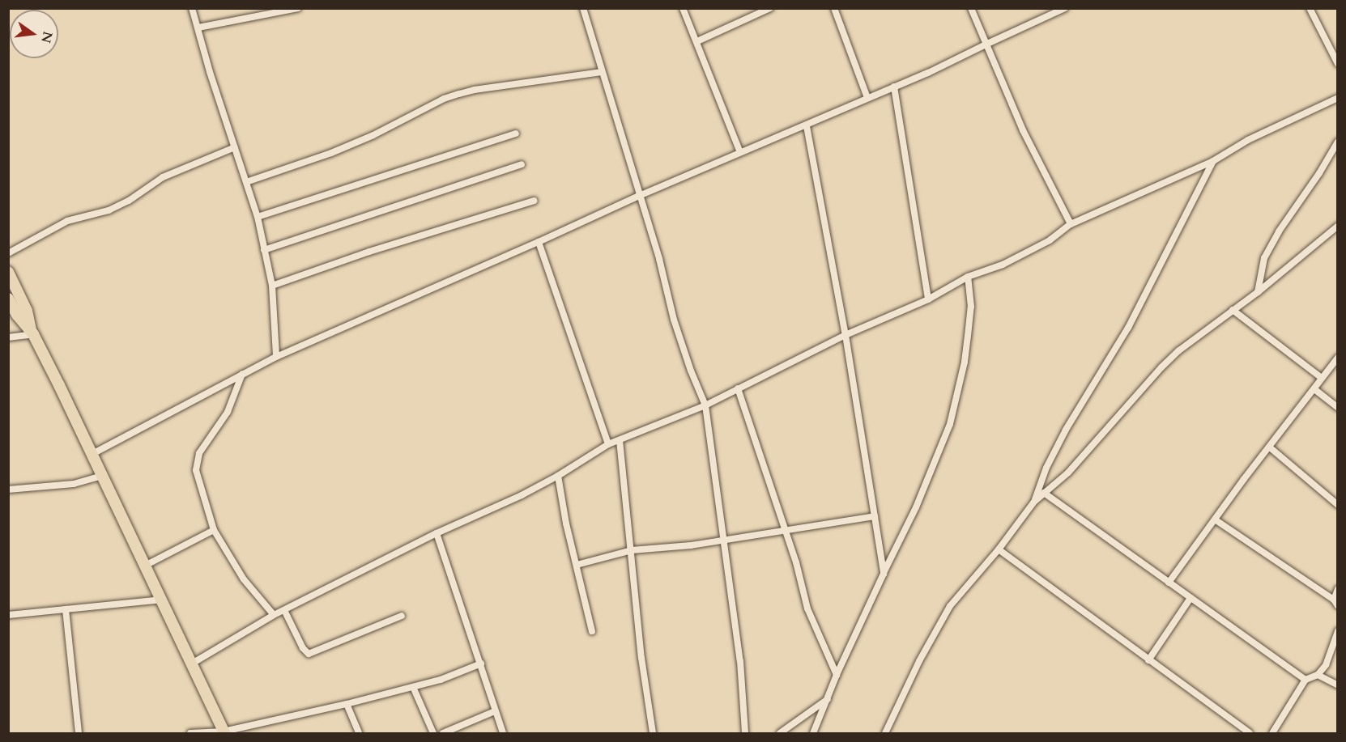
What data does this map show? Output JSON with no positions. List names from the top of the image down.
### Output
{
  "north": "right"
}
